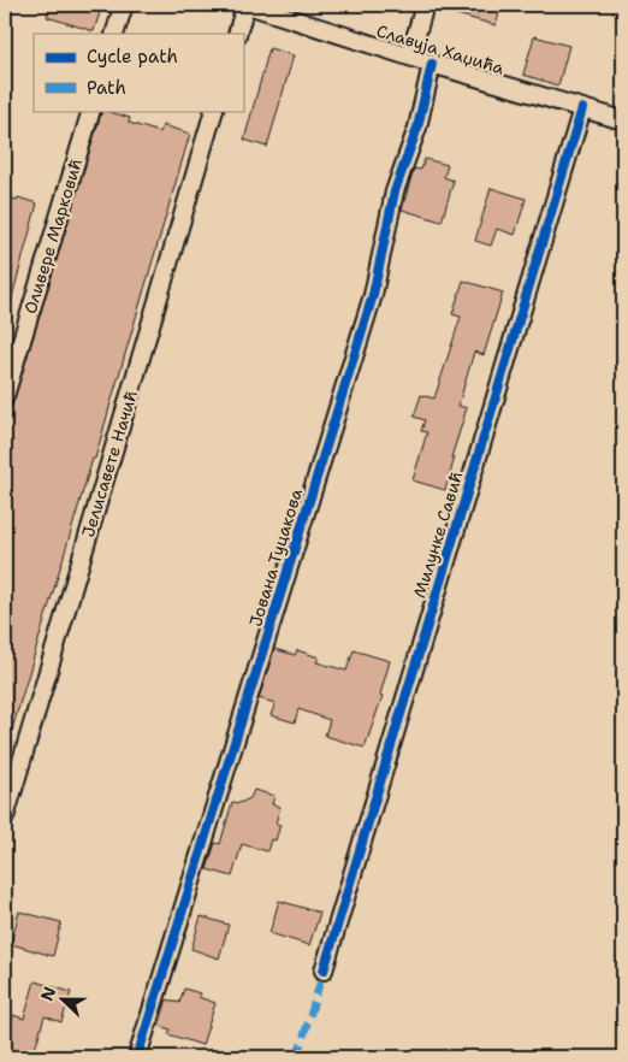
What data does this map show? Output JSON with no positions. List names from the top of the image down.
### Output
{
  "streets": {
    "street": [
      "Славуја Хаџића",
      "Оливере Марковић",
      "Јелисавете Начић",
      "Милунке Савић",
      "Јована Туцакова"
    ]
  },
  "crossings": [
    ["Славуја Хаџића", "Милунке Савић"],
    ["Славуја Хаџића", "Јована Туцакова"]
  ],
  "legend": ["Cycle path", "Path"],
  "north": "left"
}
